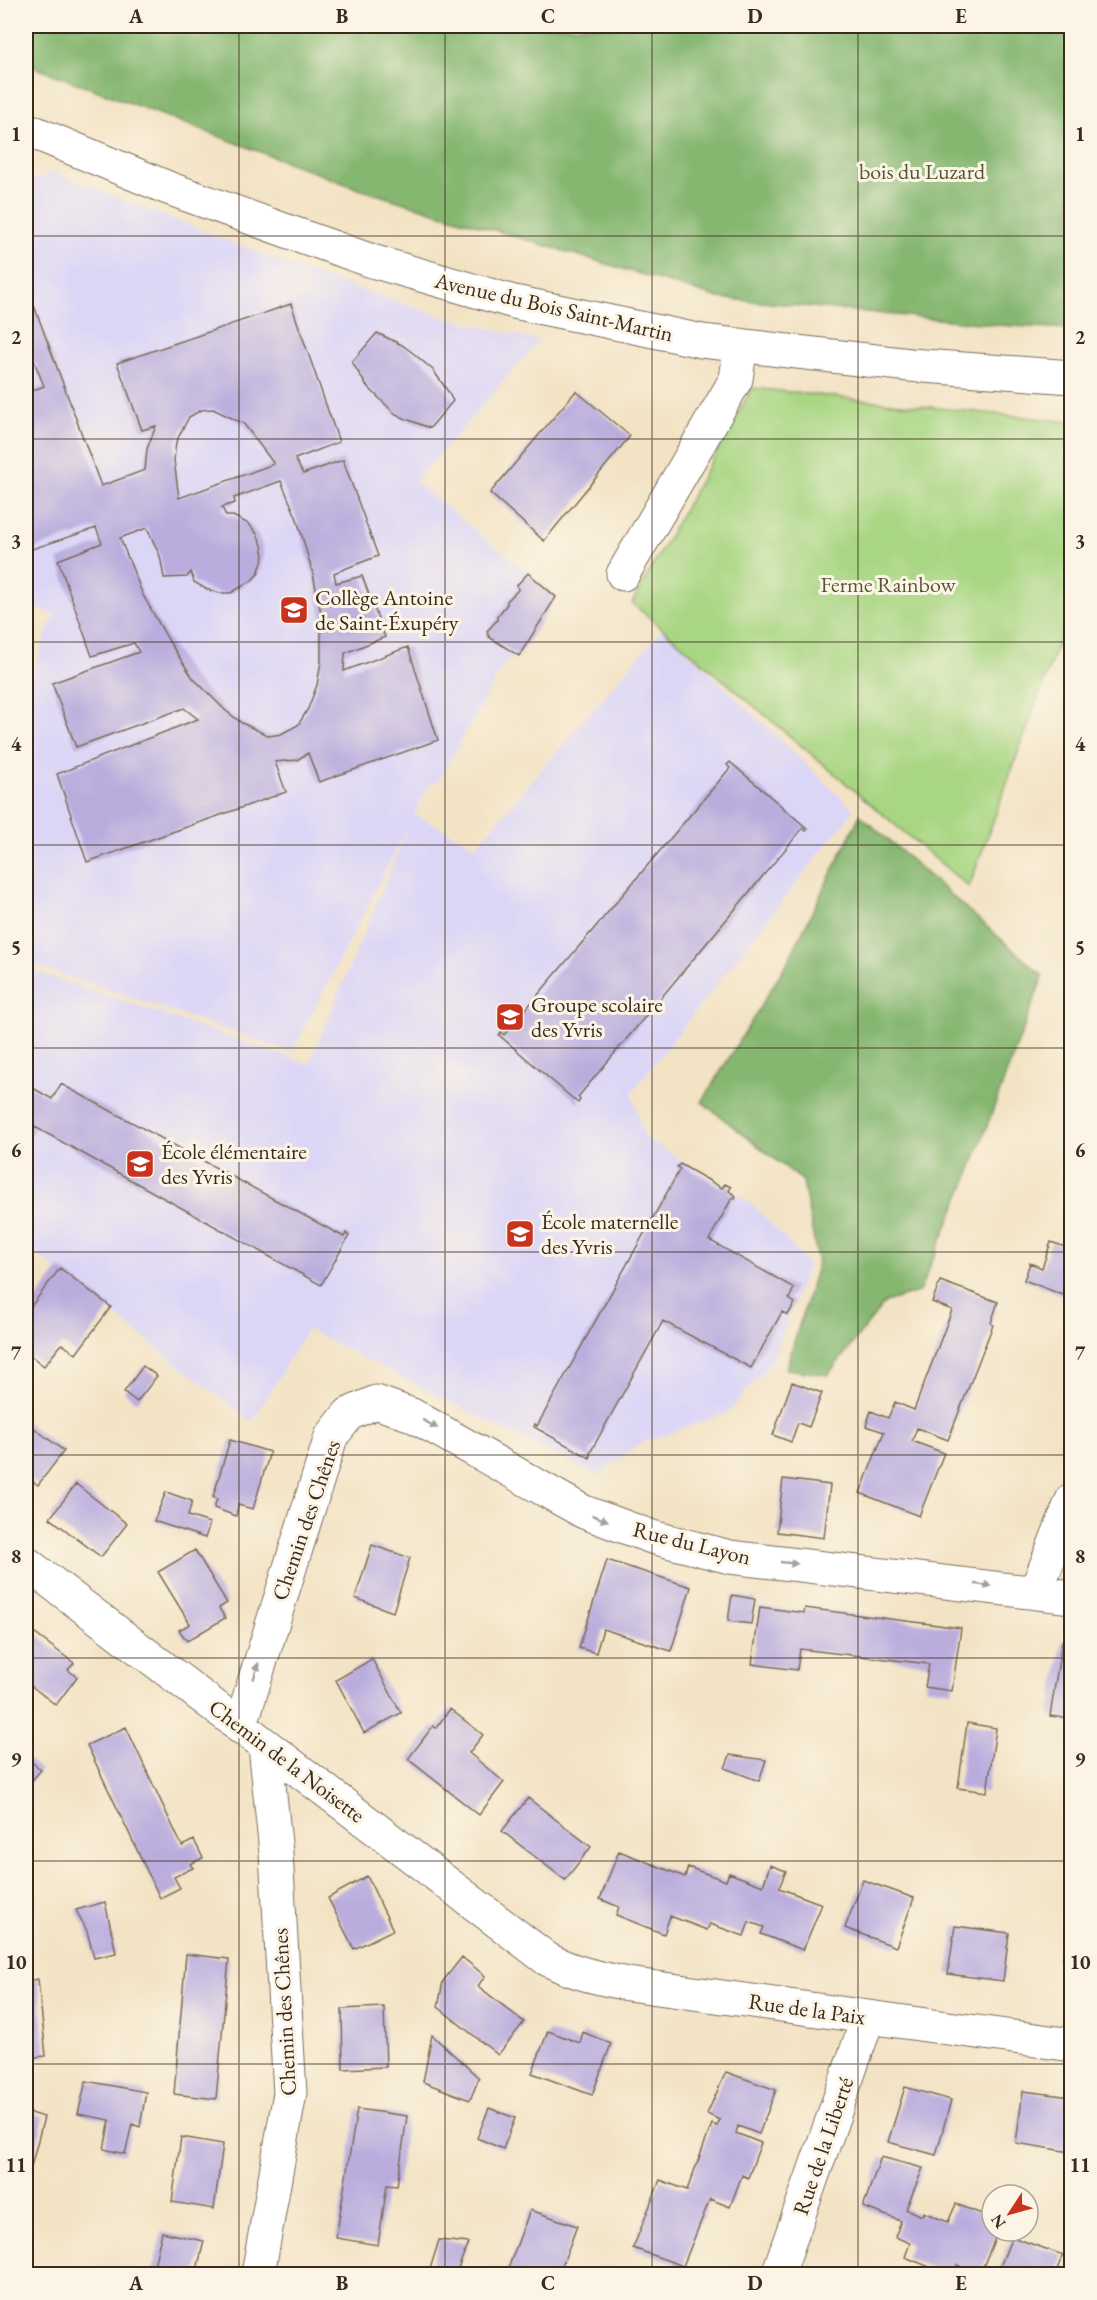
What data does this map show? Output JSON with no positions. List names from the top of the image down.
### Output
{
  "streets": {
    "street": [
      "Avenue du Bois Saint-Martin",
      "Chemin des Chênes",
      "Rue du Layon",
      "Chemin de la Noisette",
      "Rue de la Paix",
      "Rue de la Liberté"
    ]
  },
  "crossings": [
    ["Chemin des Chênes", "Rue du Layon"],
    ["Chemin des Chênes", "Chemin de la Noisette"],
    ["Chemin de la Noisette", "Rue de la Paix"],
    ["Rue de la Paix", "Rue de la Liberté"]
  ],
  "one_way": ["Chemin des Chênes", "Rue du Layon"],
  "parks": ["bois du Luzard", "Ferme Rainbow"],
  "places": {
    "school or university": [
      "Collège Antoine de Saint-Éxupéry",
      "Groupe scolaire des Yvris",
      "École élémentaire des Yvris",
      "École maternelle des Yvris"
    ]
  },
  "north": "bottom left",
  "grid": {
    "columns": [
      "A",
      "B",
      "C",
      "D",
      "E"
    ],
    "rows": [
      "1",
      "2",
      "3",
      "4",
      "5",
      "6",
      "7",
      "8",
      "9",
      "10",
      "11"
    ]
  }
}
